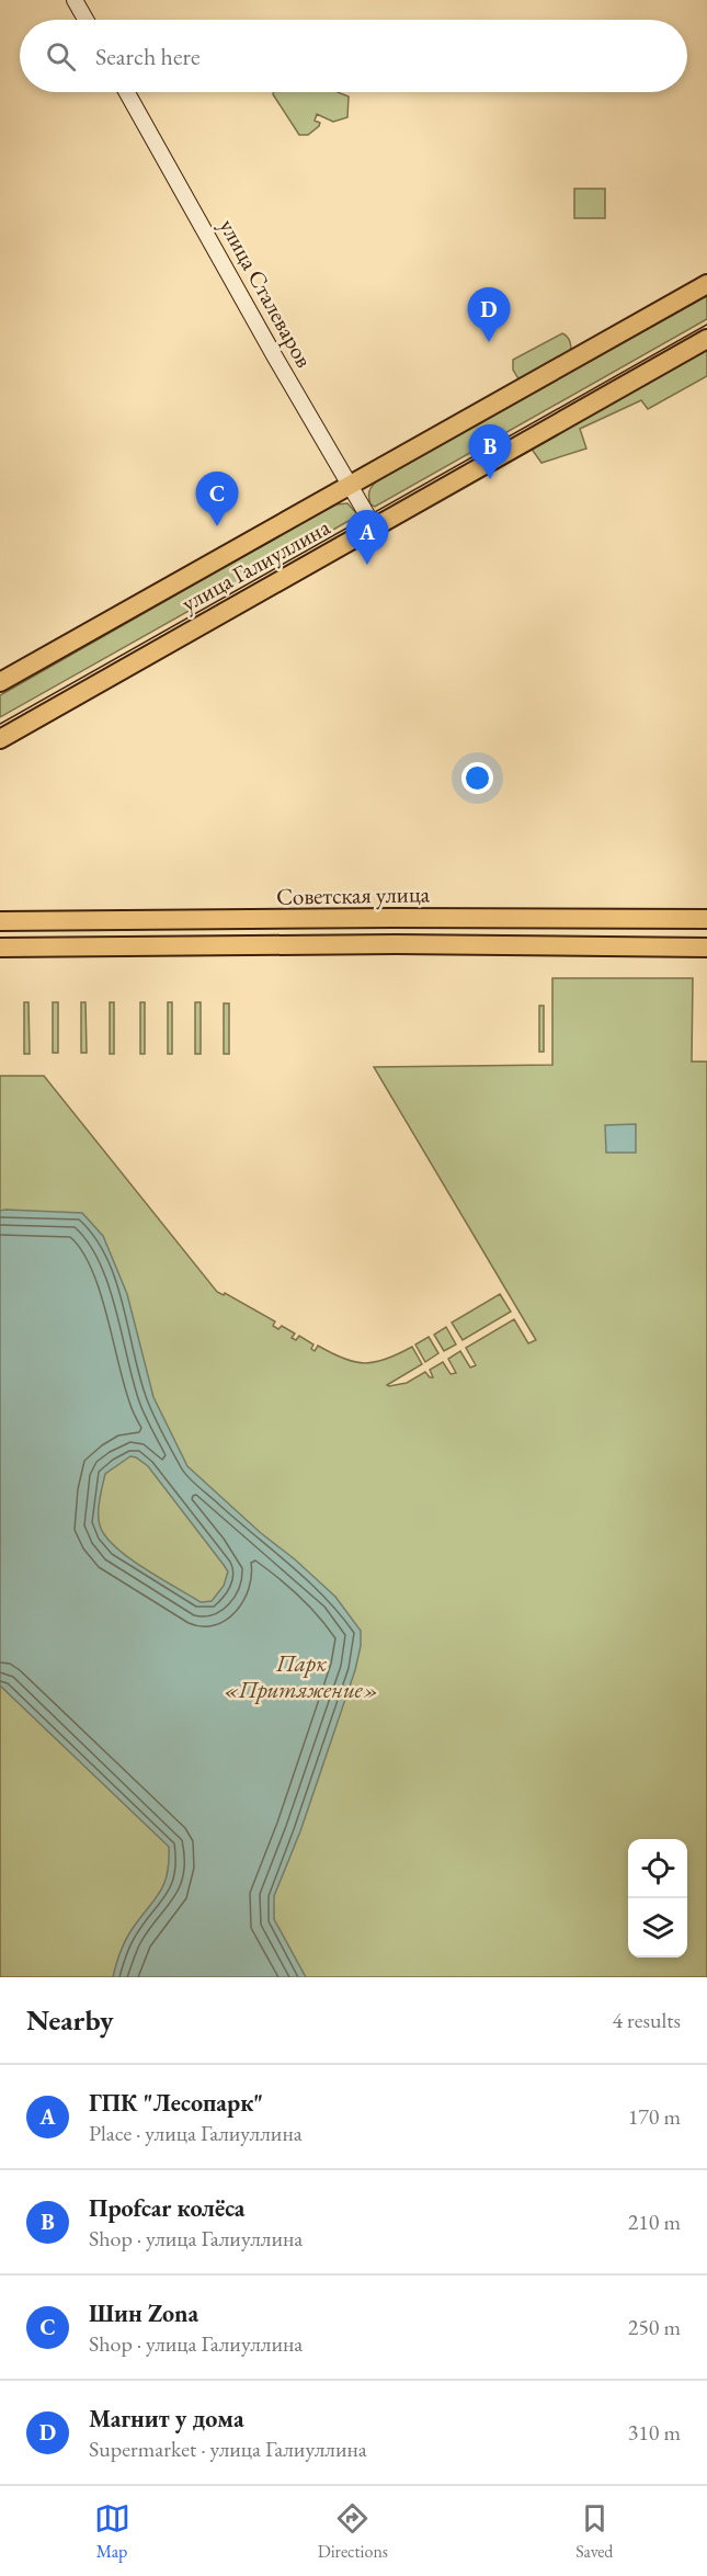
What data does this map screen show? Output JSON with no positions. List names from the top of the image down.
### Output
{
  "streets": {
    "main road": ["улица Сталеваров", "улица Галиуллина", "Советская улица"]
  },
  "crossings": [
    ["улица Сталеваров", "улица Галиуллина"]
  ],
  "parks": ["Парк «Притяжение»"],
  "page": {
    "search": "Search here",
    "pins": [
      "D",
      "B",
      "C",
      "A"
    ],
    "heading": ["Nearby", "4 results"],
    "list": [
      {
        "mark": "A",
        "name": "ГПК \"Лесопарк\"",
        "note": "Place · улица Галиуллина",
        "value": "170 m"
      },
      {
        "mark": "B",
        "name": "Проfcar колёса",
        "note": "Shop · улица Галиуллина",
        "value": "210 m"
      },
      {
        "mark": "C",
        "name": "Шин Zona",
        "note": "Shop · улица Галиуллина",
        "value": "250 m"
      },
      {
        "mark": "D",
        "name": "Магнит у дома",
        "note": "Supermarket · улица Галиуллина",
        "value": "310 m"
      }
    ],
    "nav": ["Map", "Directions", "Saved"]
  }
}
